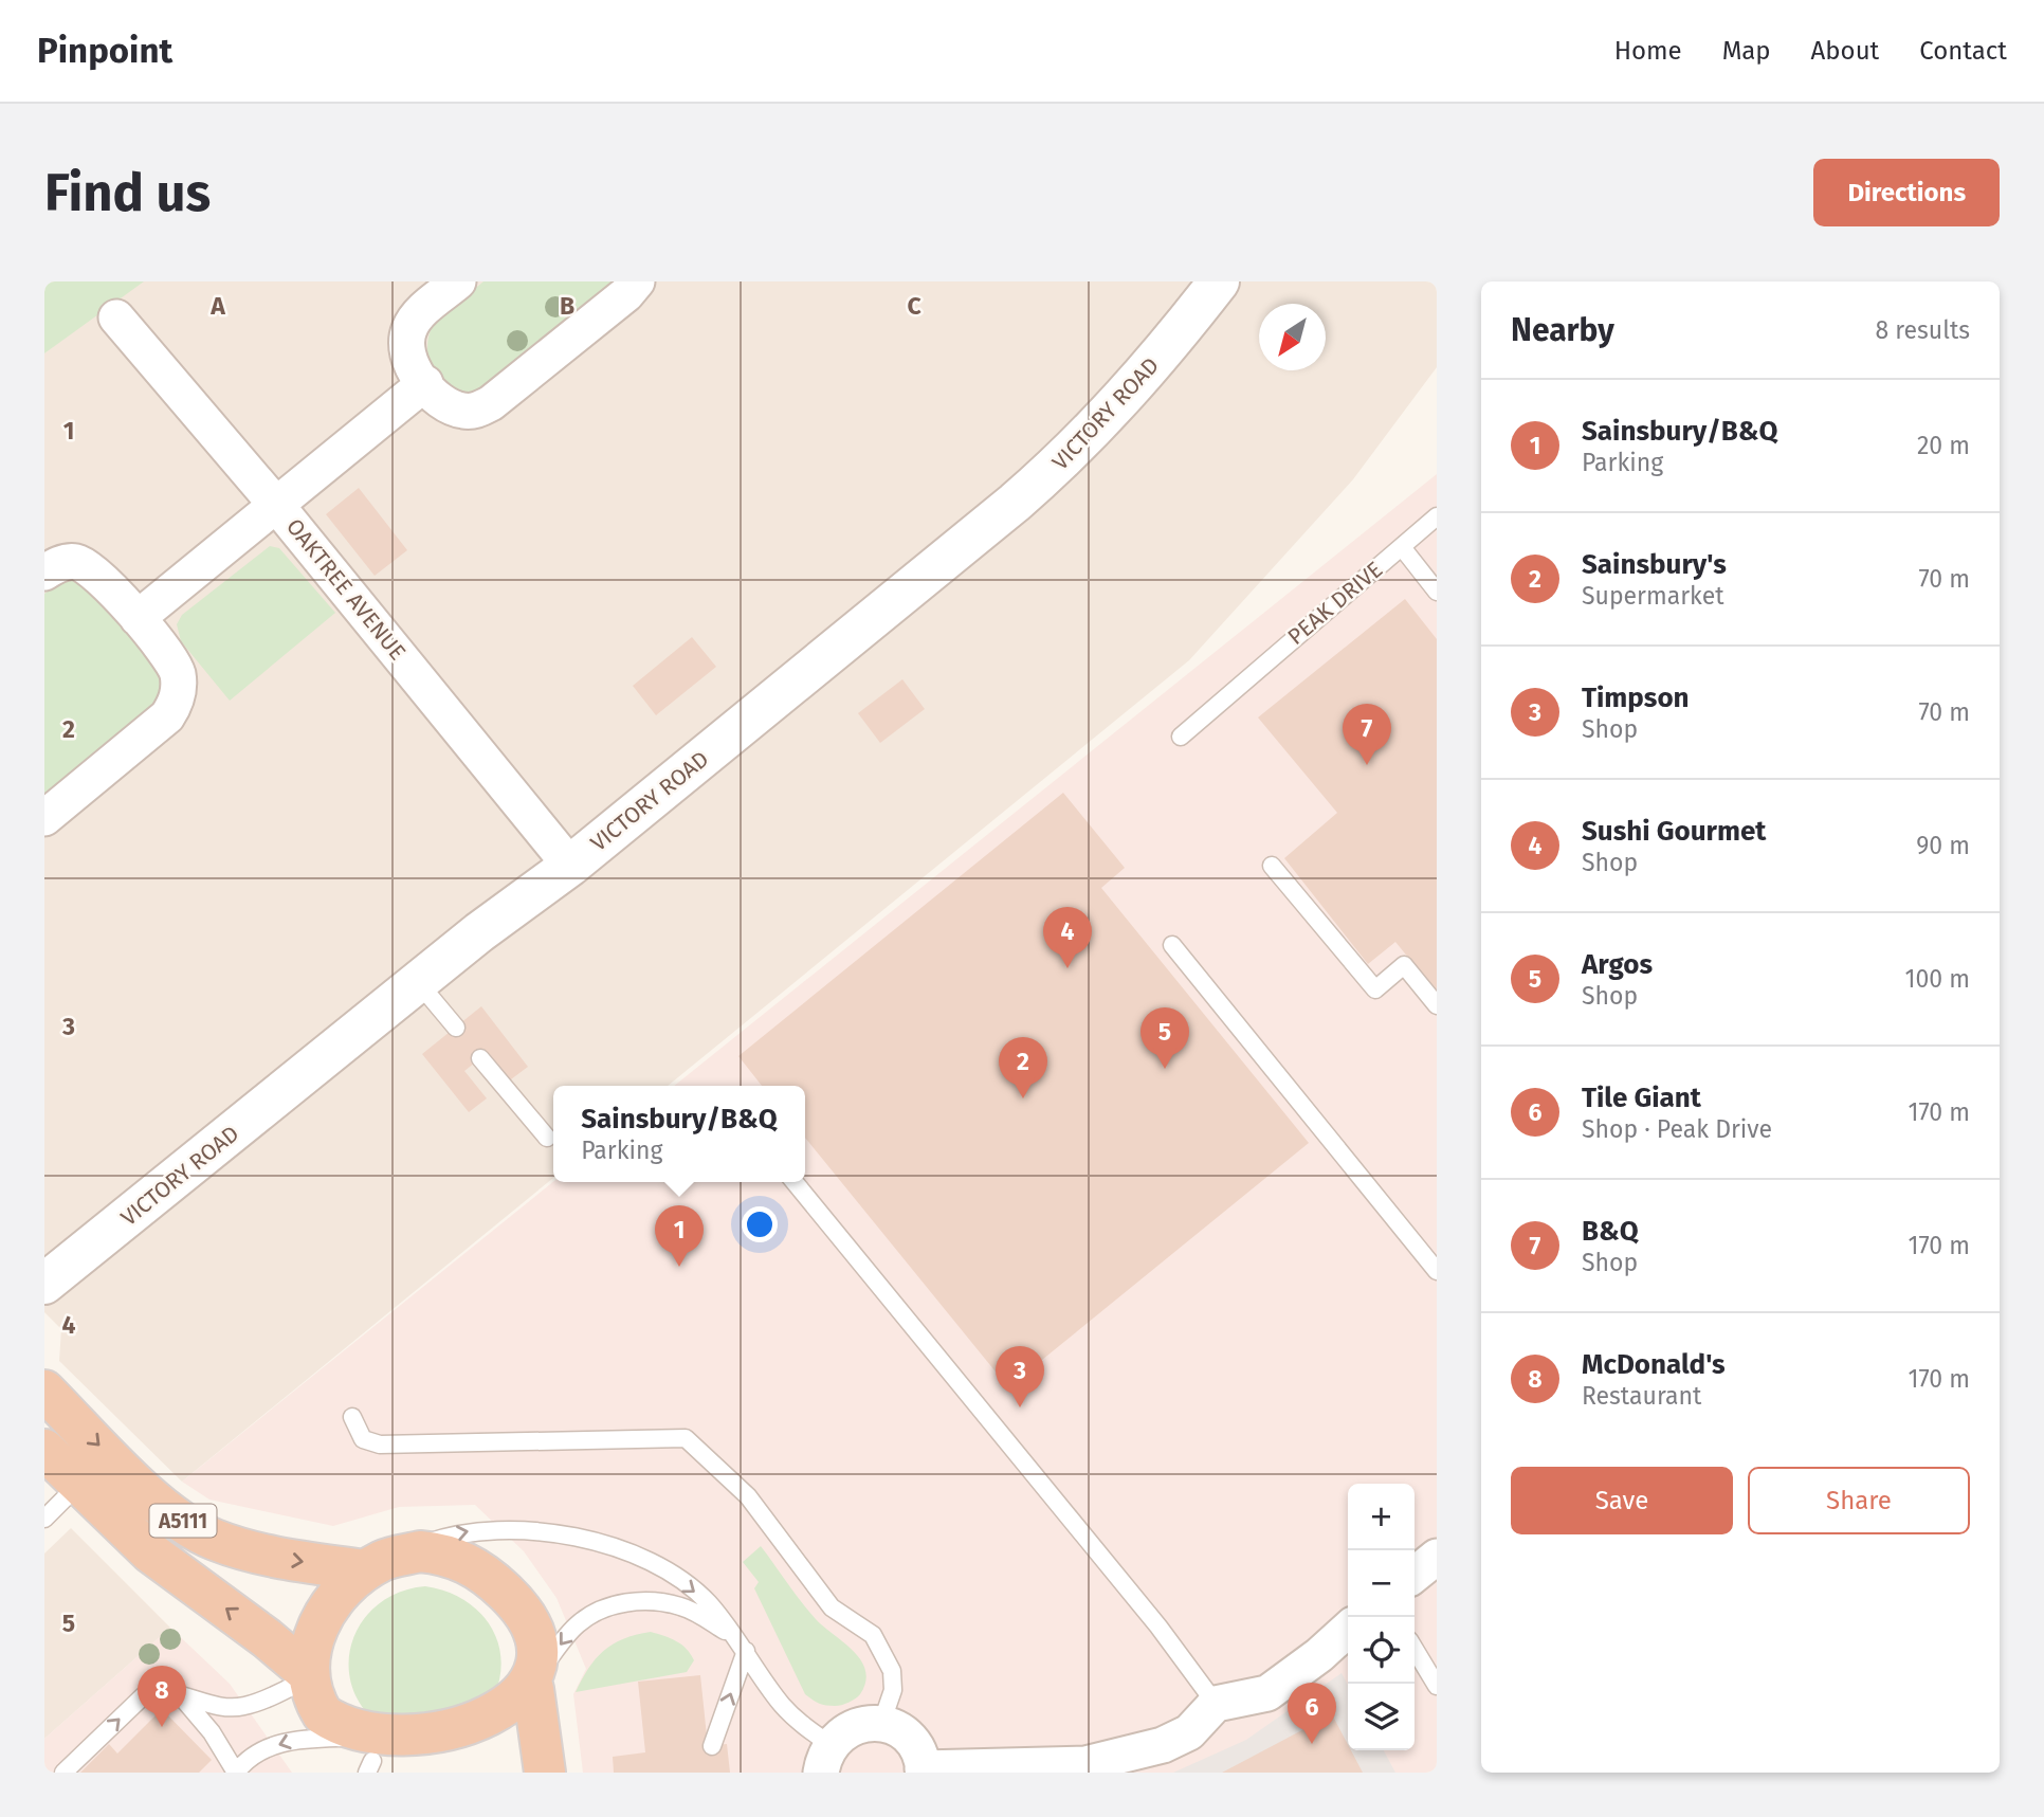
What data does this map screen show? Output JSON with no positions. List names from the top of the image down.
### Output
{
  "streets": {
    "highway": ["A5111"],
    "street": ["VICTORY ROAD", "OAKTREE AVENUE"],
    "lane": ["PEAK DRIVE"]
  },
  "crossings": [
    ["VICTORY ROAD", "OAKTREE AVENUE"]
  ],
  "north": "bottom left",
  "page": {
    "header": "Pinpoint",
    "nav": [
      "Home",
      "Map",
      "About",
      "Contact"
    ],
    "buttons": [
      "Directions",
      ["Save", "Share"]
    ],
    "title": "Find us",
    "heading": ["Nearby", "8 results"],
    "list": [
      {
        "mark": "1",
        "name": "Sainsbury/B&Q",
        "note": "Parking",
        "value": "20 m"
      },
      {
        "mark": "2",
        "name": "Sainsbury's",
        "note": "Supermarket",
        "value": "70 m"
      },
      {
        "mark": "3",
        "name": "Timpson",
        "note": "Shop",
        "value": "70 m"
      },
      {
        "mark": "4",
        "name": "Sushi Gourmet",
        "note": "Shop",
        "value": "90 m"
      },
      {
        "mark": "5",
        "name": "Argos",
        "note": "Shop",
        "value": "100 m"
      },
      {
        "mark": "6",
        "name": "Tile Giant",
        "note": "Shop · Peak Drive",
        "value": "170 m"
      },
      {
        "mark": "7",
        "name": "B&Q",
        "note": "Shop",
        "value": "170 m"
      },
      {
        "mark": "8",
        "name": "McDonald's",
        "note": "Restaurant",
        "value": "170 m"
      }
    ],
    "pins": [
      "7",
      "4",
      "5",
      "2",
      "1",
      "3",
      "8",
      "6"
    ],
    "popup": ["Sainsbury/B&Q", "Parking"],
    "map_buttons": ["+", "−"]
  },
  "grid": {
    "columns": ["A", "B", "C"],
    "rows": [
      "1",
      "2",
      "3",
      "4",
      "5"
    ]
  }
}
